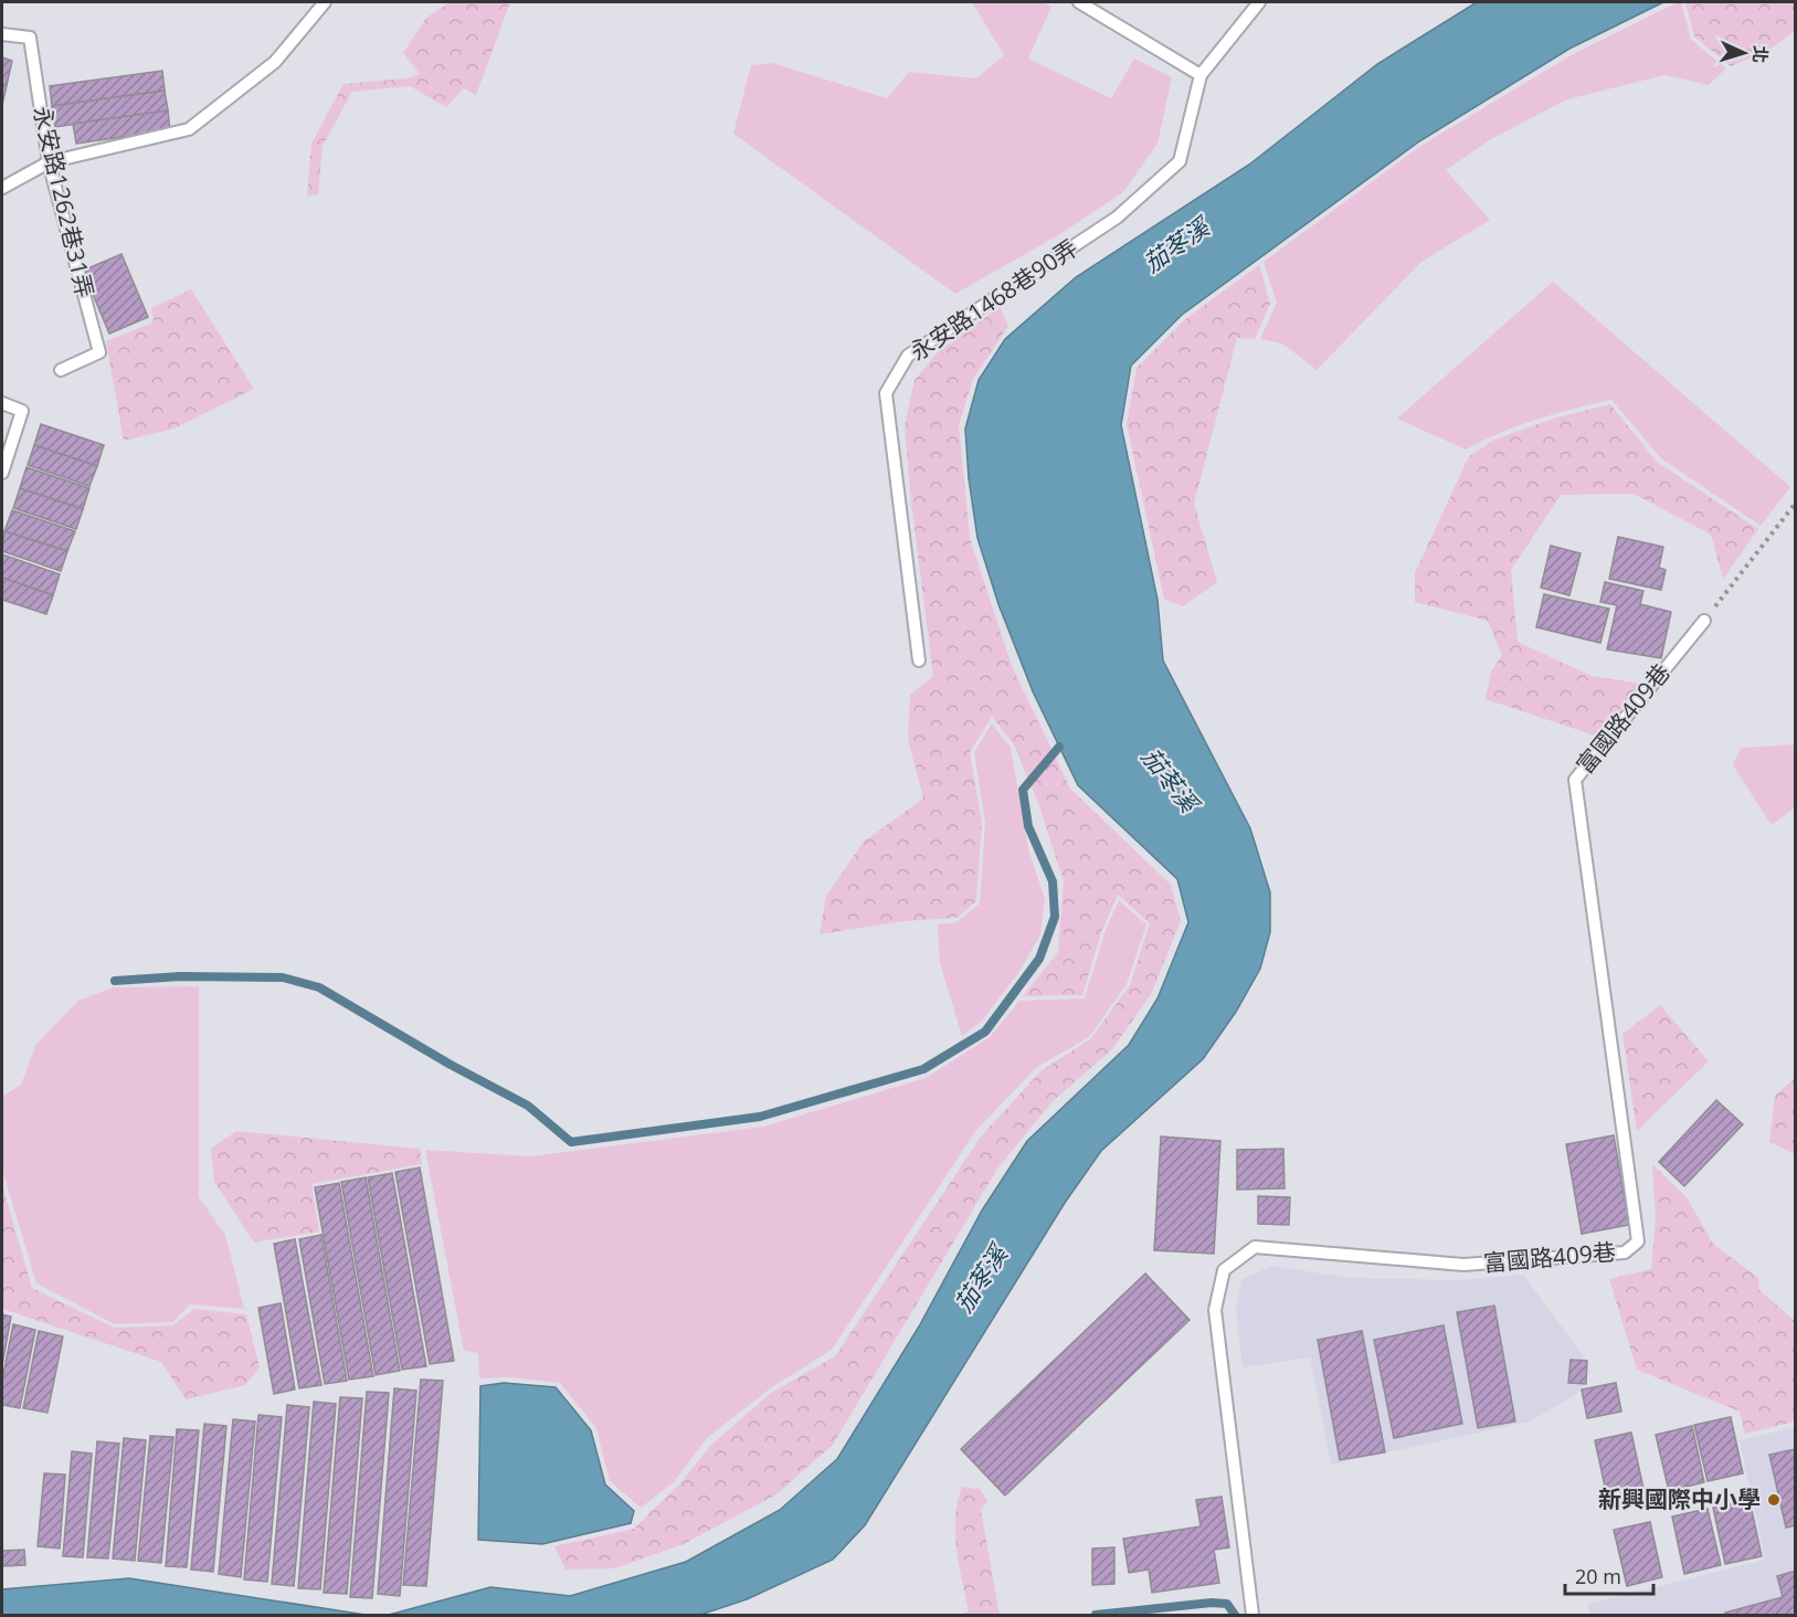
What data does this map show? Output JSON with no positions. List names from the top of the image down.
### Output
{
  "streets": {
    "lane": ["永安路1262巷31弄", "永安路1468巷90弄", "富國路409巷"]
  },
  "water": ["茄苳溪"],
  "places": ["新興國際中小學"],
  "scale_bar": "20 m",
  "north": "right"
}
